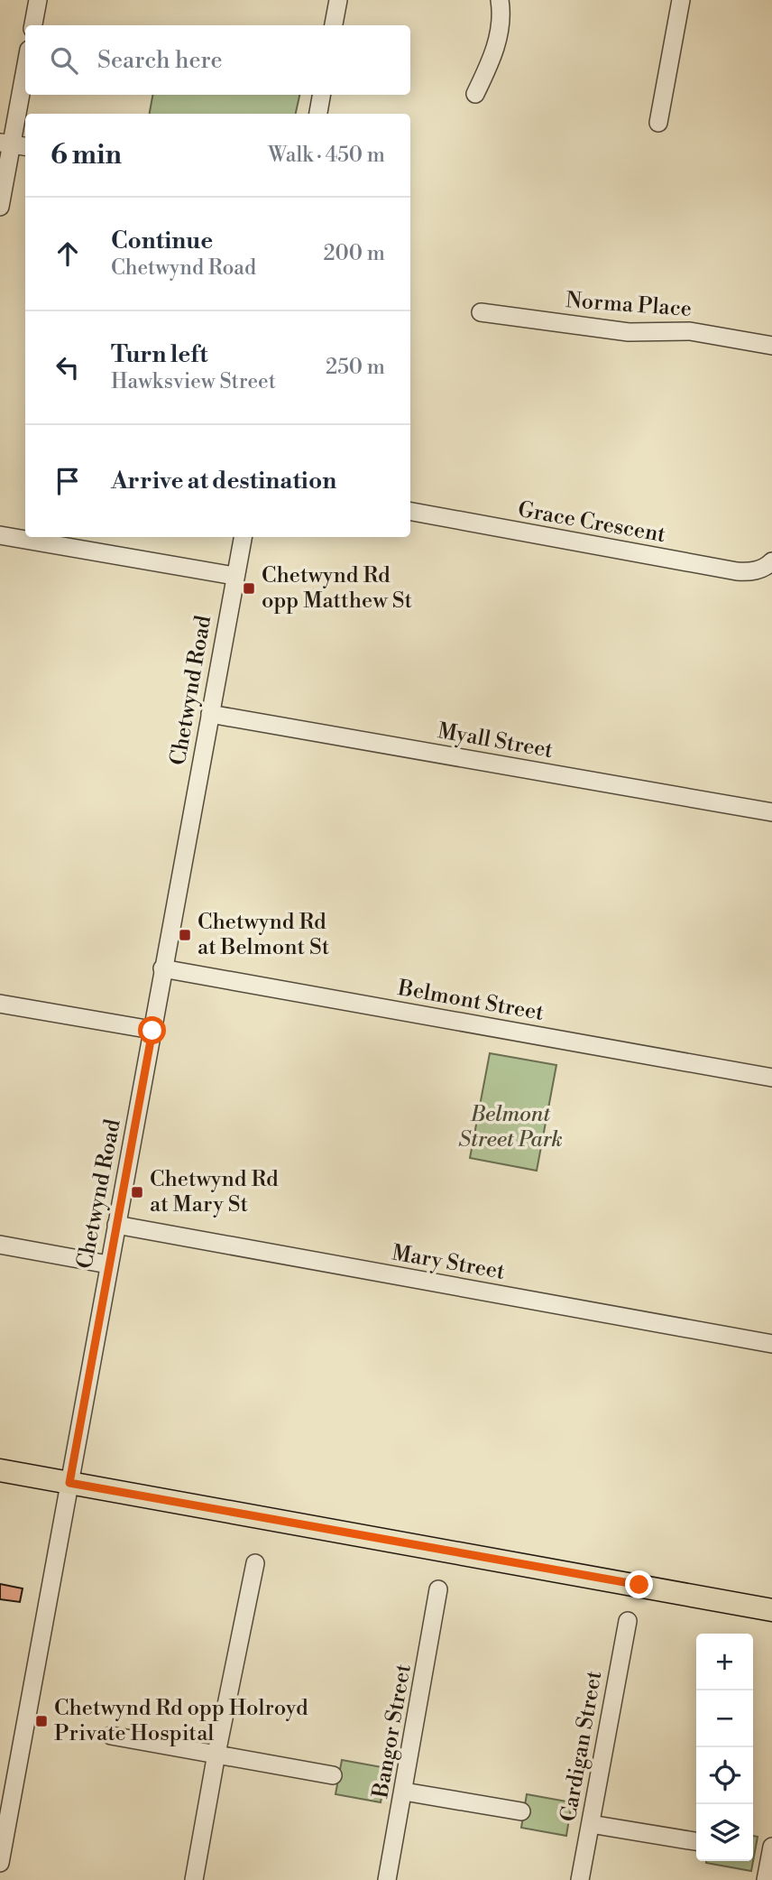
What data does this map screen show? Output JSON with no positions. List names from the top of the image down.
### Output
{
  "streets": {
    "street": [
      "Norma Place",
      "Grace Crescent",
      "Chetwynd Road",
      "Myall Street",
      "Belmont Street",
      "Mary Street",
      "Bangor Street",
      "Cardigan Street"
    ]
  },
  "crossings": [
    ["Chetwynd Road", "Myall Street"],
    ["Chetwynd Road", "Belmont Street"],
    ["Chetwynd Road", "Mary Street"]
  ],
  "parks": ["Belmont Street Park"],
  "places": {
    "transit": [
      "Chetwynd Rd opp Matthew St",
      "Chetwynd Rd at Belmont St",
      "Chetwynd Rd at Mary St",
      "Chetwynd Rd opp Holroyd Private Hospital"
    ]
  },
  "page": {
    "search": "Search here",
    "heading": ["6 min", "Walk · 450 m"],
    "list": [
      ["Continue", "Chetwynd Road", "200 m"],
      ["Turn left", "Hawksview Street", "250 m"],
      "Arrive at destination"
    ],
    "map_buttons": ["+", "−"]
  }
}
